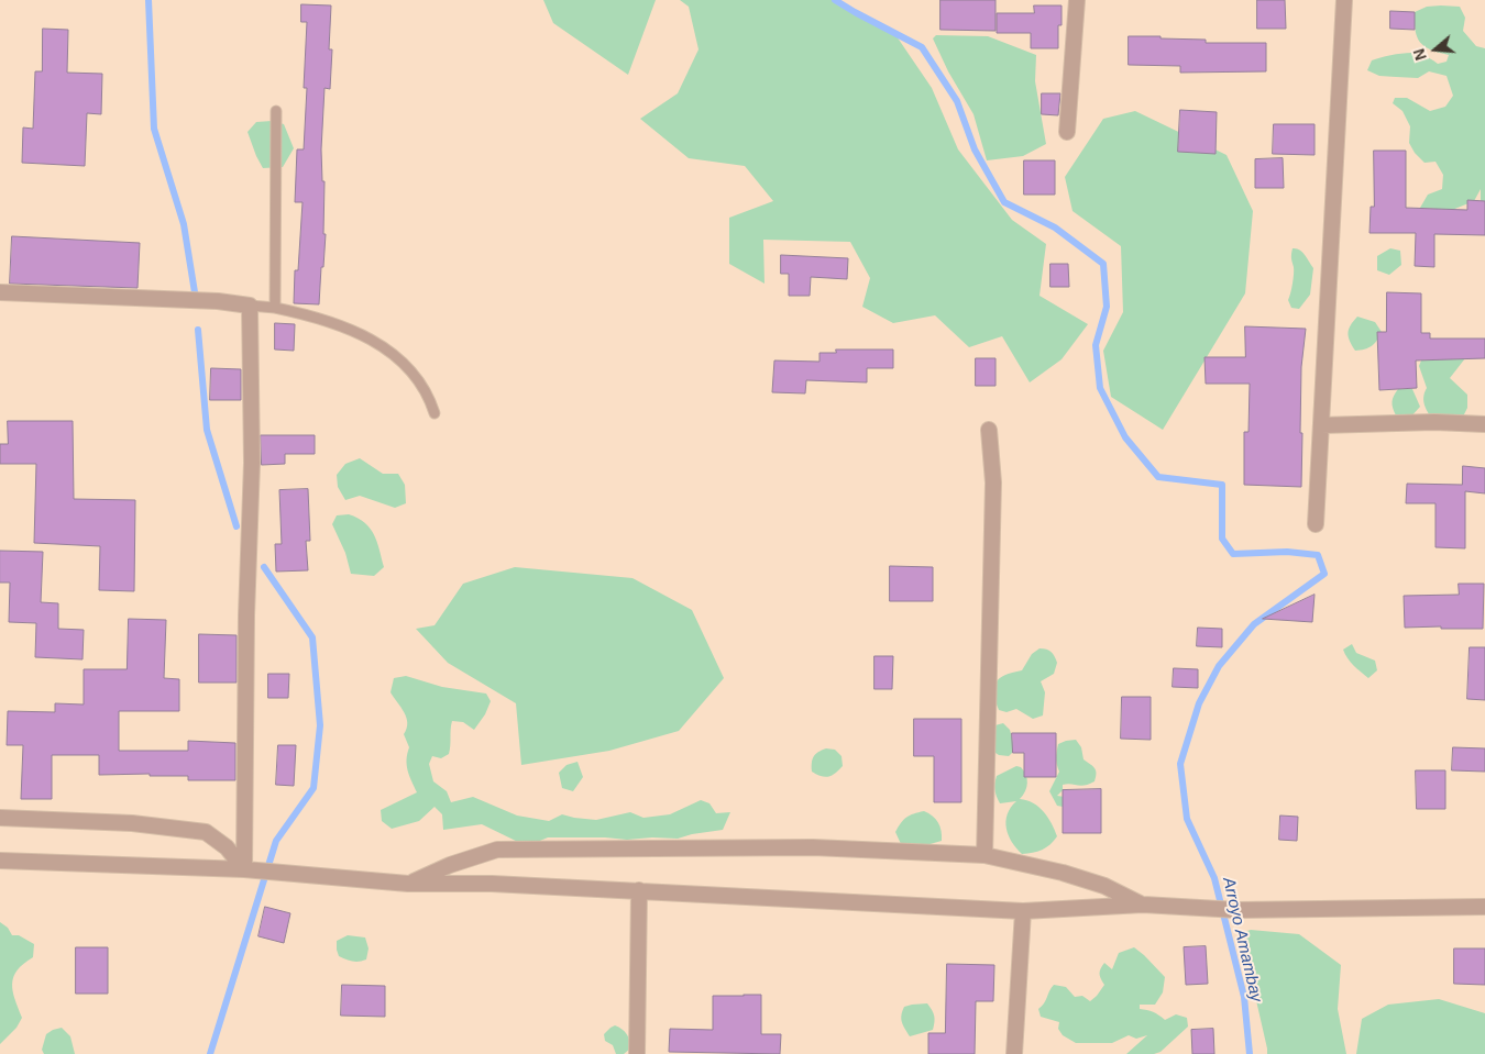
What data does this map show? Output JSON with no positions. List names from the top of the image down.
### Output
{
  "water": ["Arroyo Amambay"],
  "north": "left"
}
